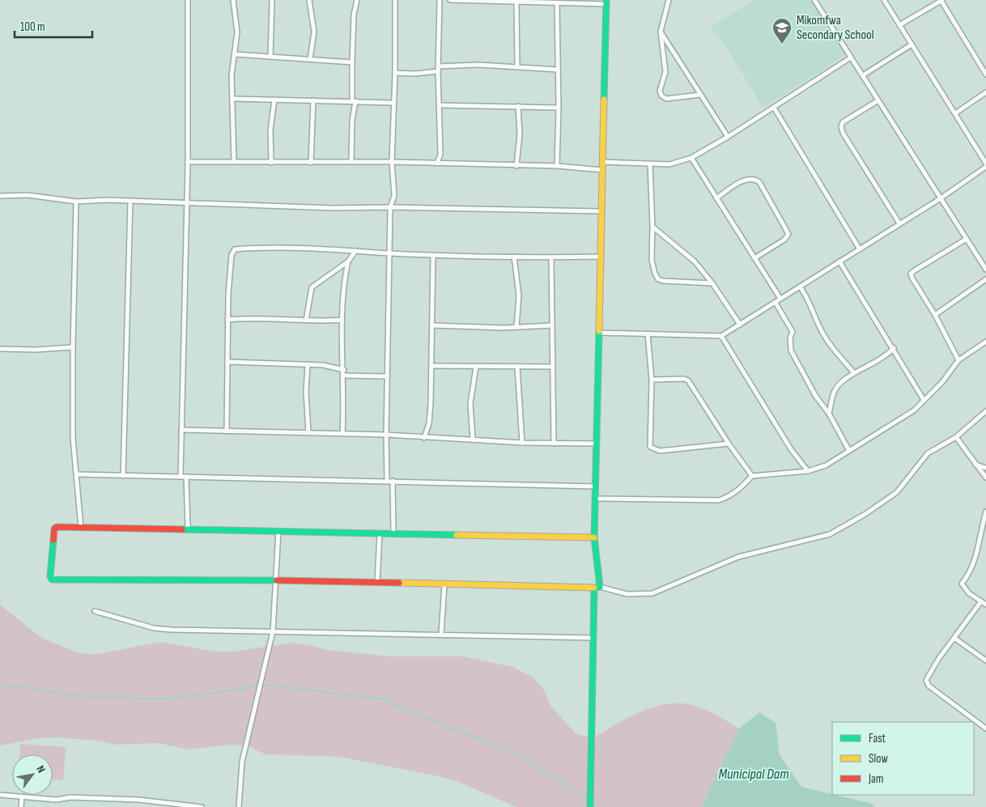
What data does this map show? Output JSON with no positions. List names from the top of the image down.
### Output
{
  "water": ["Municipal Dam"],
  "places": {
    "school or university": ["Mikomfwa Secondary School"]
  },
  "legend": ["Fast", "Slow", "Jam"],
  "scale_bar": "100 m",
  "north": "top right"
}
